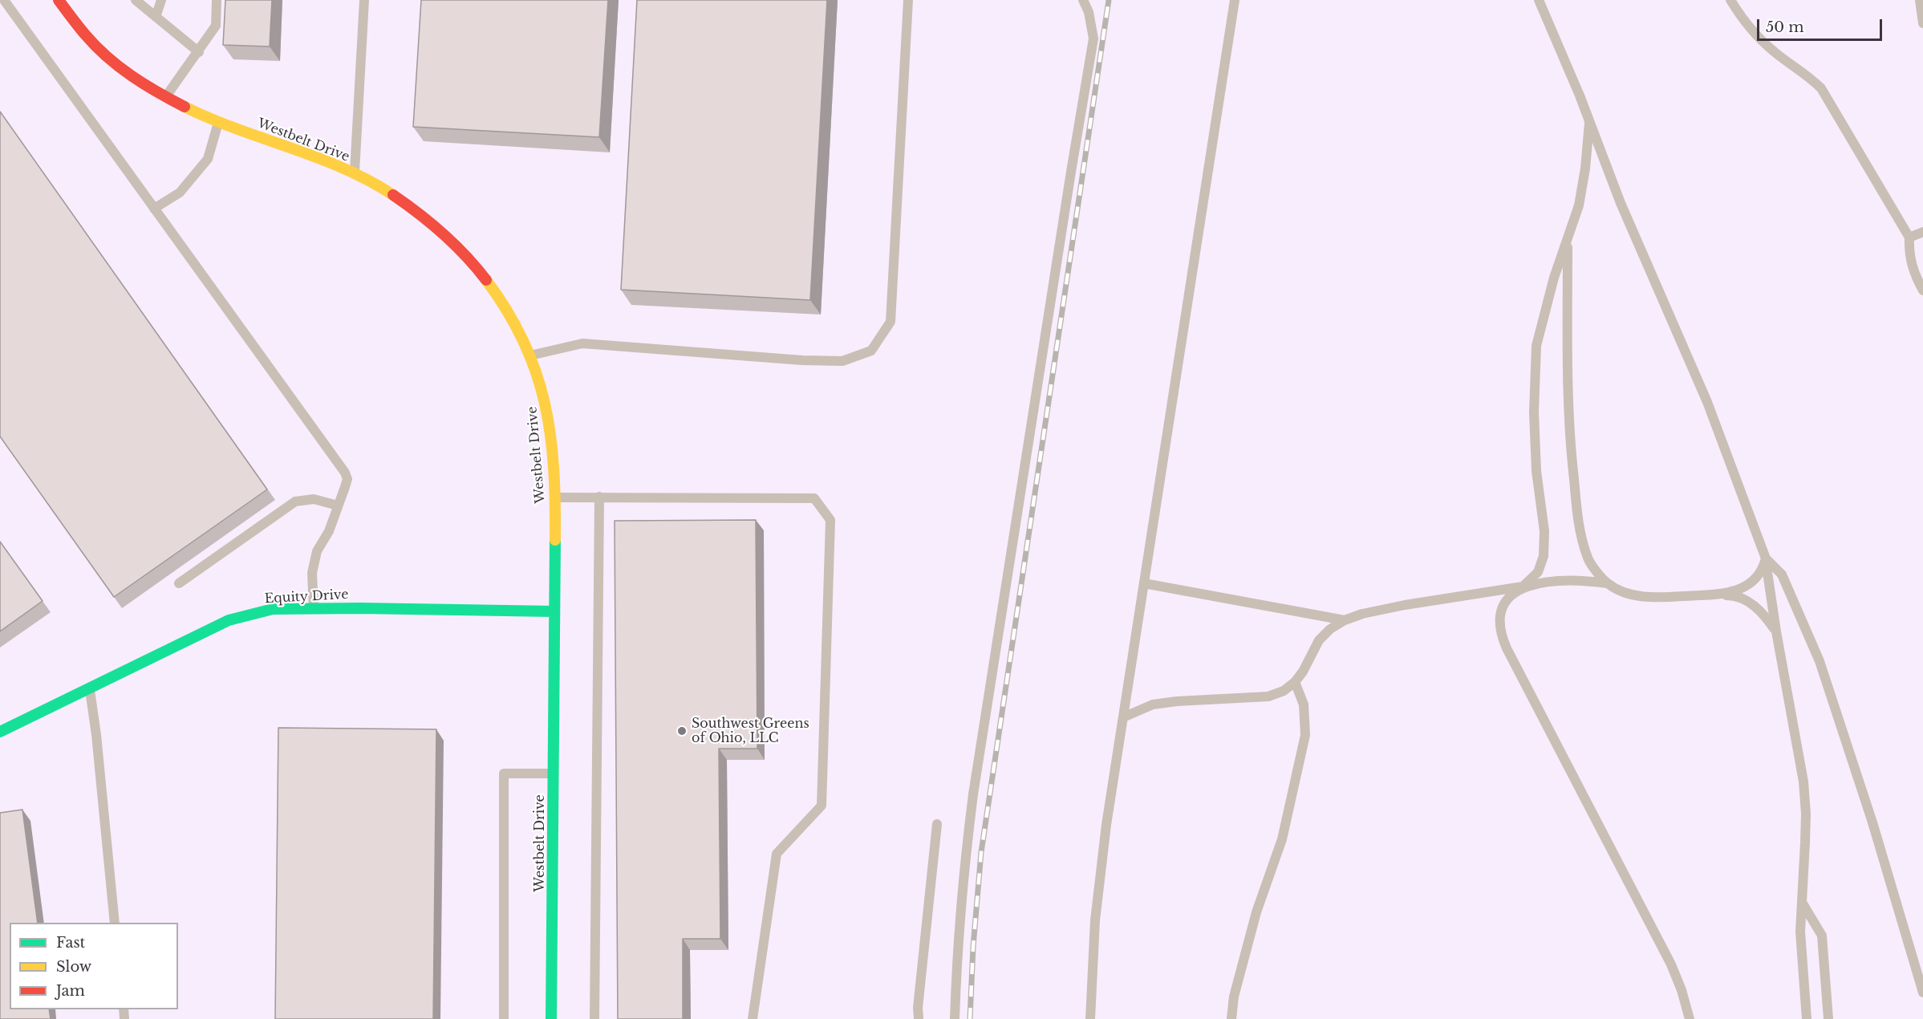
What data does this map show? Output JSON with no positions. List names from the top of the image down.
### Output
{
  "streets": {
    "street": ["Westbelt Drive", "Equity Drive"]
  },
  "crossings": [
    ["Westbelt Drive", "Equity Drive"]
  ],
  "places": ["Southwest Greens of Ohio, LLC"],
  "legend": ["Fast", "Slow", "Jam"],
  "scale_bar": "50 m"
}
